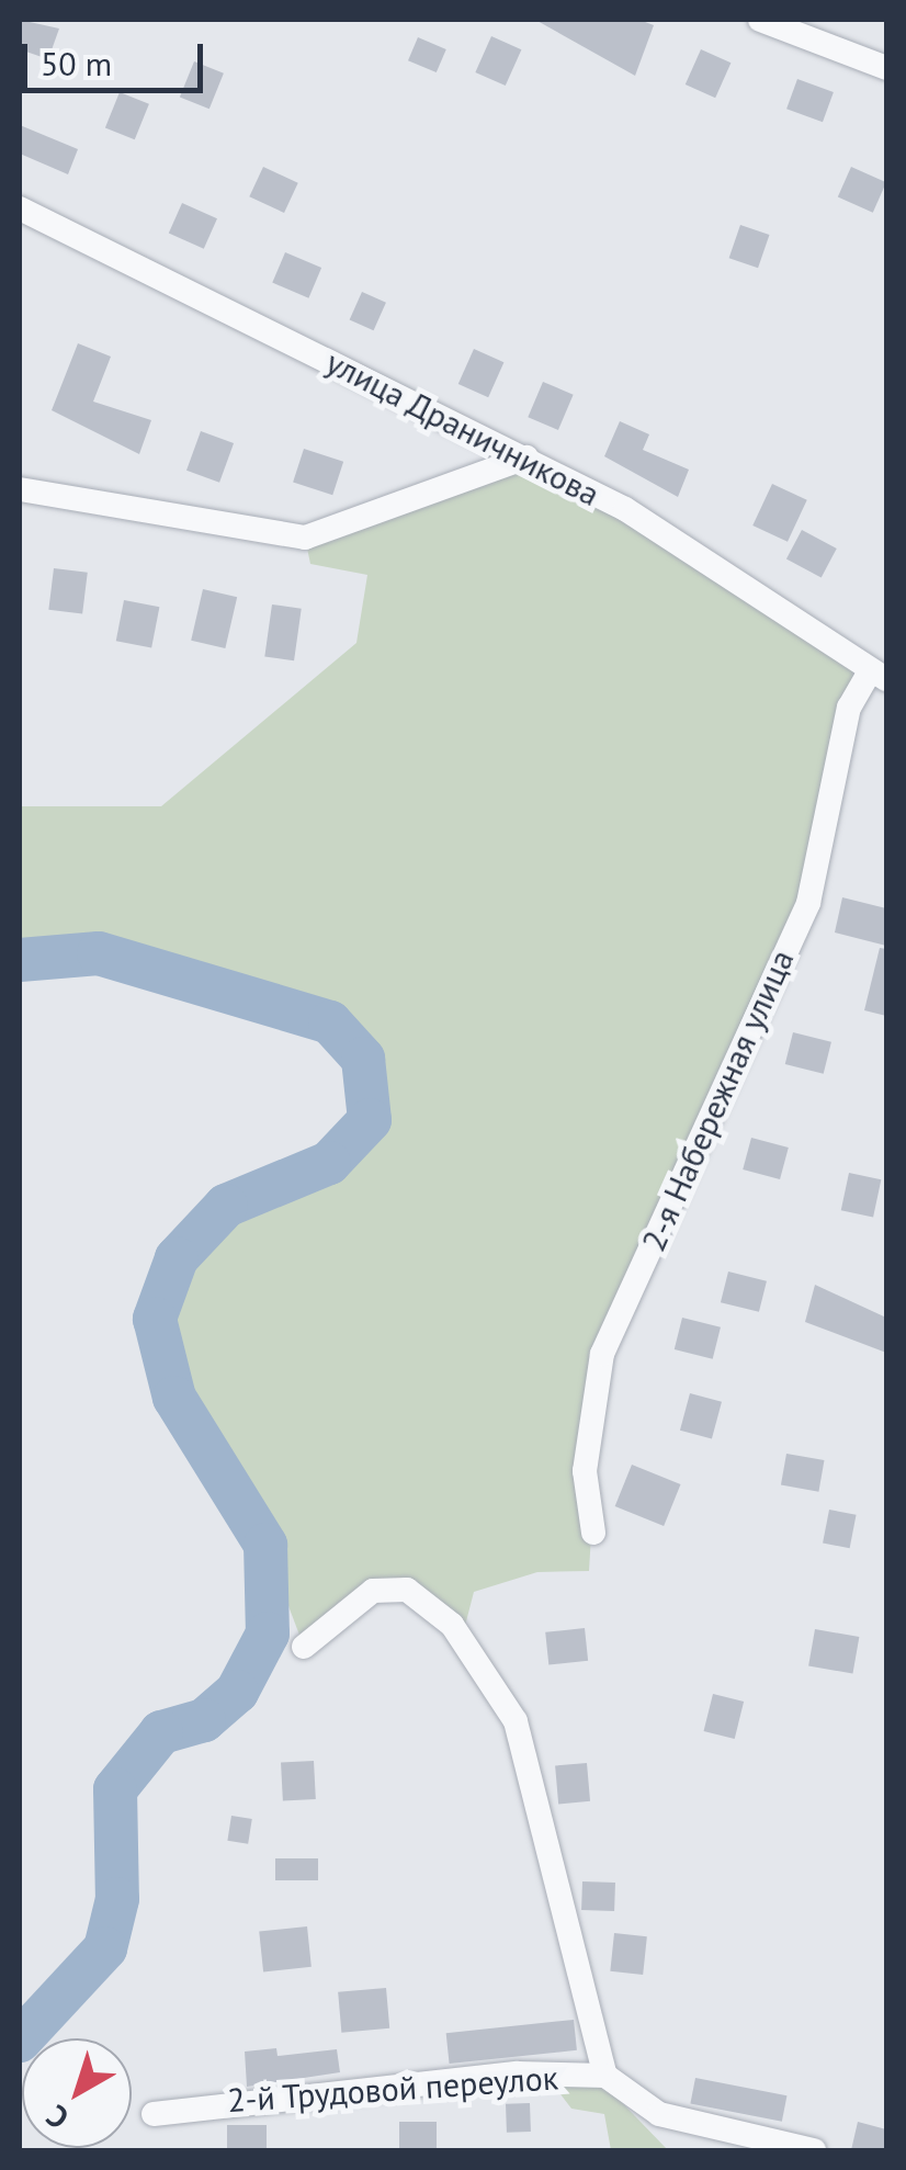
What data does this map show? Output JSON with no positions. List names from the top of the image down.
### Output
{
  "streets": {
    "street": ["улица Драничникова", "2-я Набережная улица", "2-й Трудовой переулок"]
  },
  "crossings": [
    ["улица Драничникова", "2-я Набережная улица"]
  ],
  "scale_bar": "50 m",
  "north": "bottom left"
}
